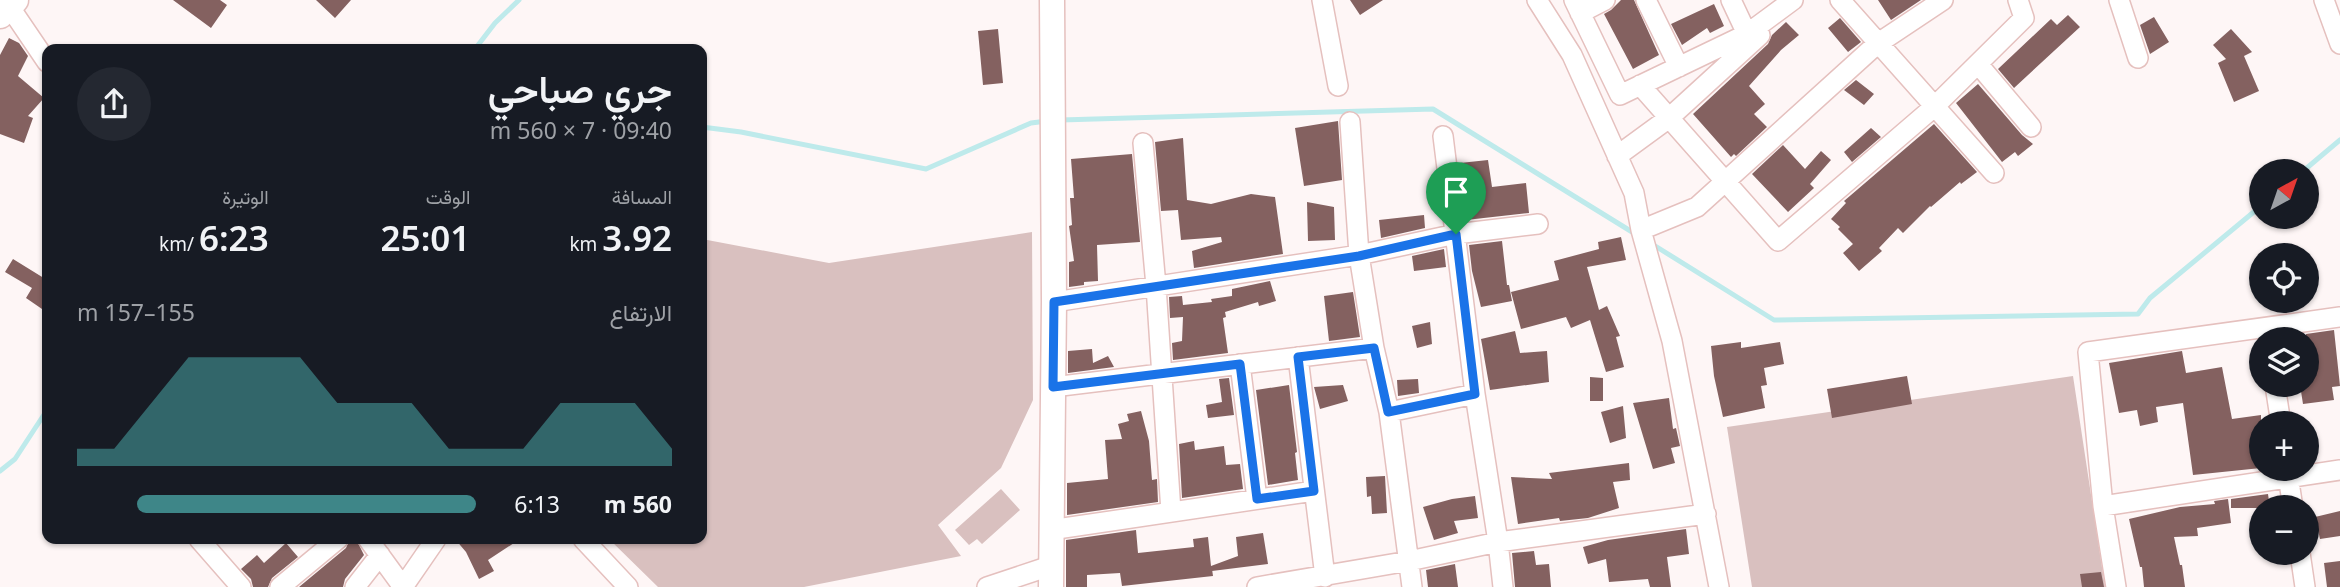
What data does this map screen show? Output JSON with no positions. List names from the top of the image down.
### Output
{
  "north": "top right",
  "page": {
    "heading": ["جري صباحي", "09:40 · 7 × 560 m"],
    "map_buttons": ["+", "−"],
    "stats": [
      ["المسافة", "3.92 km"],
      ["الوقت", "25:01"],
      ["الوتيرة", "6:23 /km"]
    ],
    "chart": ["الارتفاع", "155–157 m"],
    "list": [
      {
        "name": "560 m",
        "note": "6:13"
      }
    ]
  }
}
